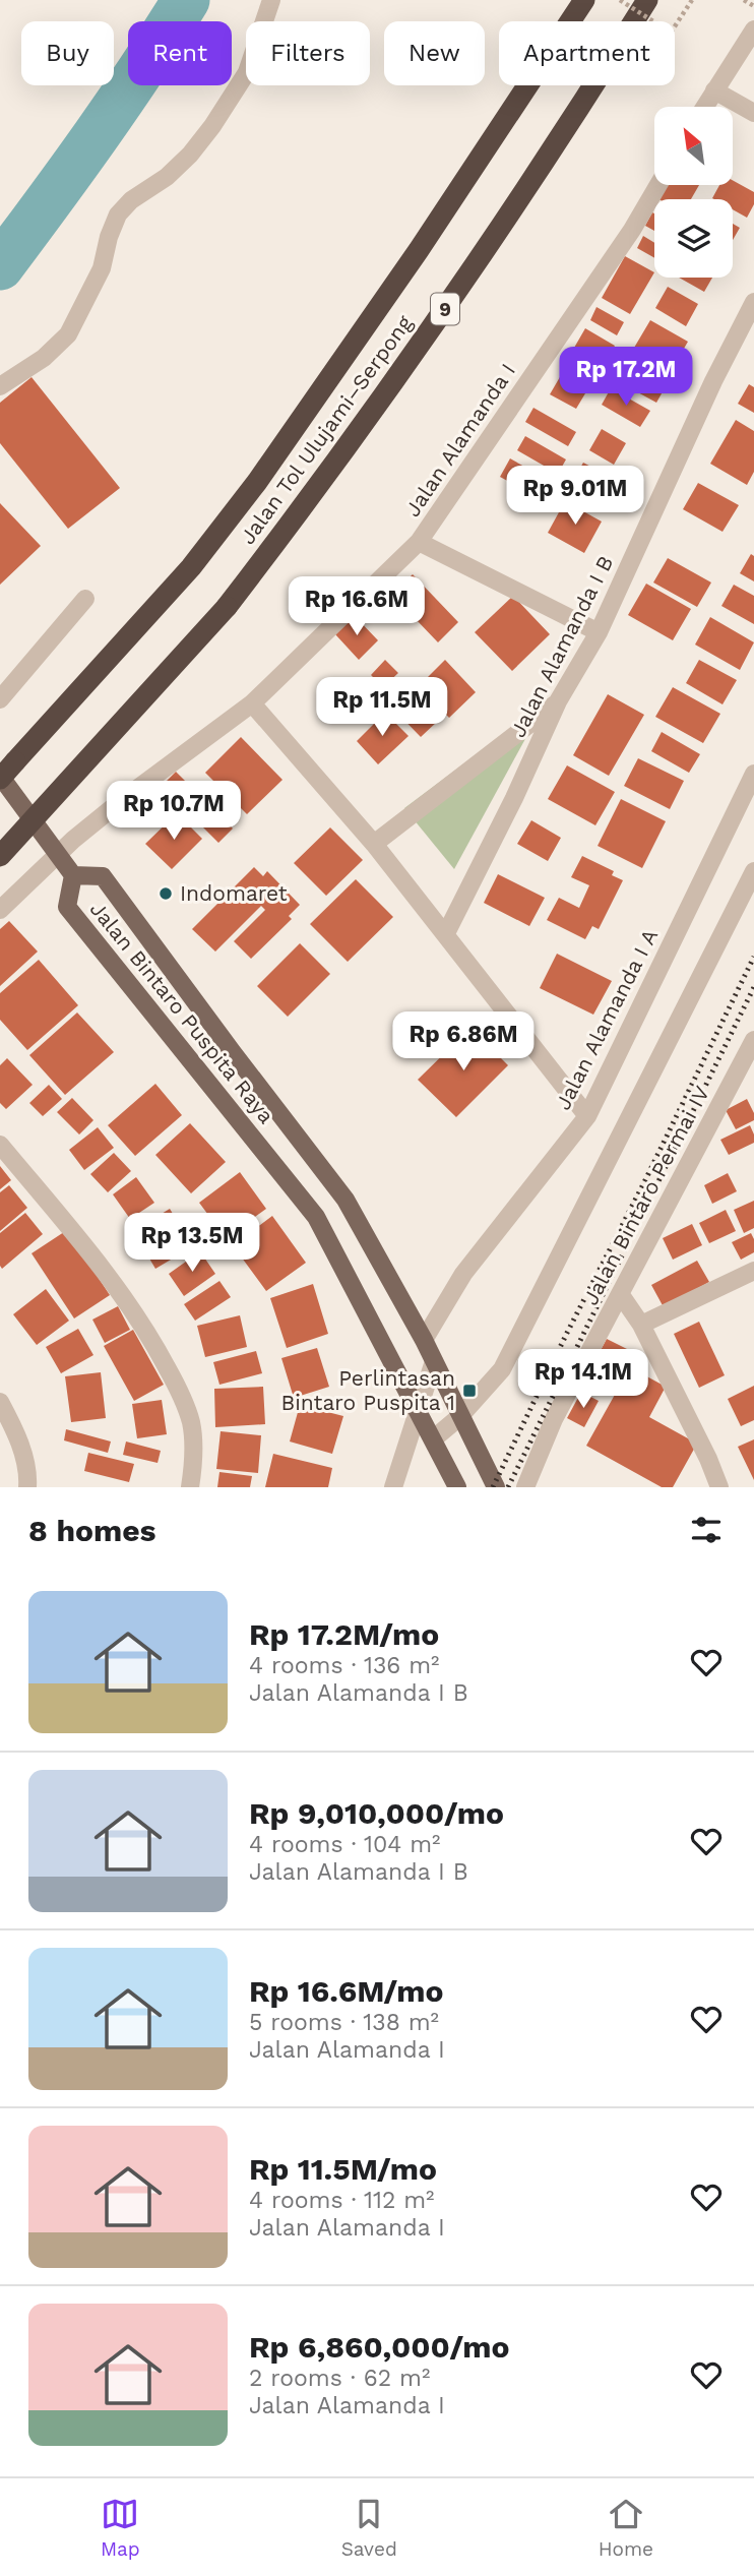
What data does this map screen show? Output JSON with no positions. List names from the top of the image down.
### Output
{
  "streets": {
    "highway": ["9", "Jalan Tol Ulujami–Serpong"],
    "main road": ["Jalan Bintaro Puspita Raya"],
    "street": [
      "Jalan Alamanda I",
      "Jalan Alamanda I B",
      "Jalan Alamanda I A",
      "Jalan Bintaro Permai IV"
    ]
  },
  "crossings": [
    ["Jalan Bintaro Puspita Raya", "Jalan Alamanda I A"]
  ],
  "places": {
    "other": ["Indomaret"],
    "transit": ["Perlintasan Bintaro Puspita 1"]
  },
  "north": "top left",
  "page": {
    "chip": [
      "Buy",
      "Rent",
      "Filters",
      "New",
      "Apartment"
    ],
    "price": [
      "Rp 17.2M",
      "Rp 9.01M",
      "Rp 16.6M",
      "Rp 11.5M",
      "Rp 10.7M",
      "Rp 6.86M",
      "Rp 13.5M",
      "Rp 14.1M"
    ],
    "heading": "8 homes",
    "list": [
      {
        "name": "Rp 17.2M/mo",
        "note": "4 rooms · 136 m² · Jalan Alamanda I B"
      },
      {
        "name": "Rp 9,010,000/mo",
        "note": "4 rooms · 104 m² · Jalan Alamanda I B"
      },
      {
        "name": "Rp 16.6M/mo",
        "note": "5 rooms · 138 m² · Jalan Alamanda I"
      },
      {
        "name": "Rp 11.5M/mo",
        "note": "4 rooms · 112 m² · Jalan Alamanda I"
      },
      {
        "name": "Rp 6,860,000/mo",
        "note": "2 rooms · 62 m² · Jalan Alamanda I"
      }
    ],
    "tabs": ["Map", "Saved", "Home"]
  }
}
